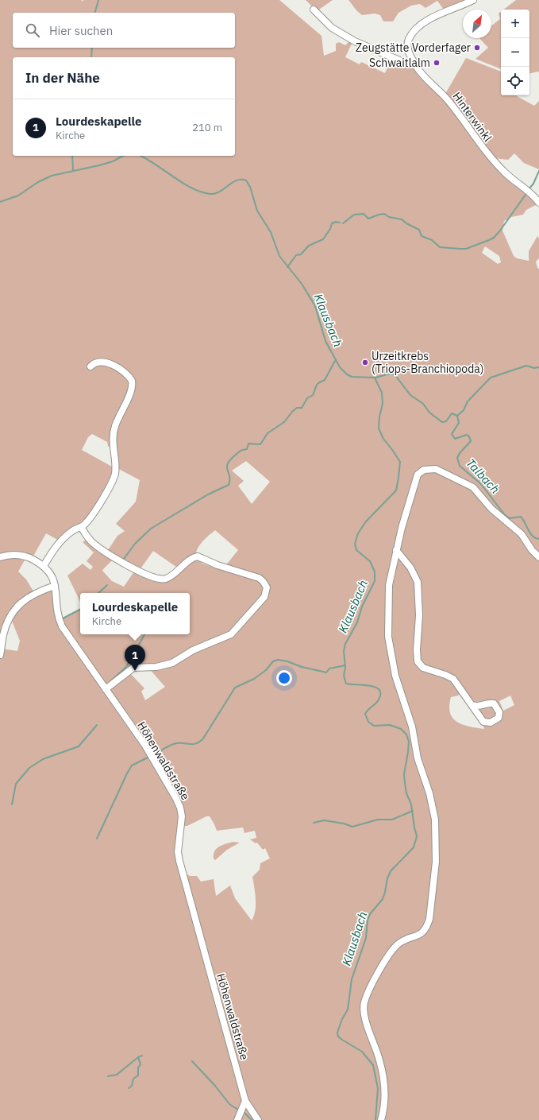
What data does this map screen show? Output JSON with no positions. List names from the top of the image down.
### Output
{
  "streets": {
    "street": ["Hinterwinkl", "Höhenwaldstraße"]
  },
  "water": ["Klausbach", "Talbach"],
  "places": ["Zeugstätte Vorderfager", "Schwaitlalm", "Urzeitkrebs (Triops-Branchiopoda)"],
  "north": "top right",
  "page": {
    "map_buttons": ["+", "−"],
    "search": "Hier suchen",
    "heading": "In der Nähe",
    "list": [
      {
        "mark": "1",
        "name": "Lourdeskapelle",
        "note": "Kirche",
        "value": "210 m"
      }
    ],
    "popup": ["Lourdeskapelle", "Kirche"],
    "pins": "1"
  }
}
